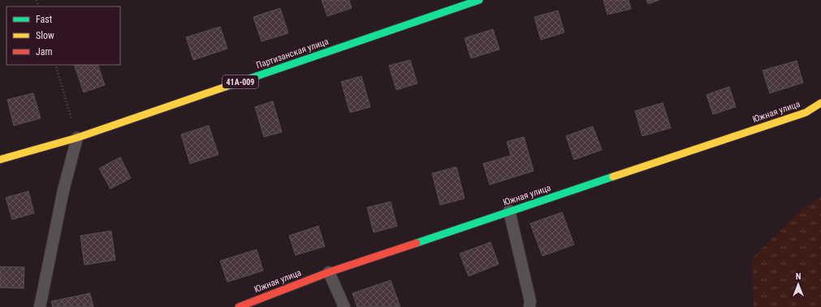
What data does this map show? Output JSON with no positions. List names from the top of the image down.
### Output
{
  "streets": {
    "street": ["Партизанская улица", "41А-009", "Южная улица"]
  },
  "legend": ["Fast", "Slow", "Jam"],
  "north": "top"
}
